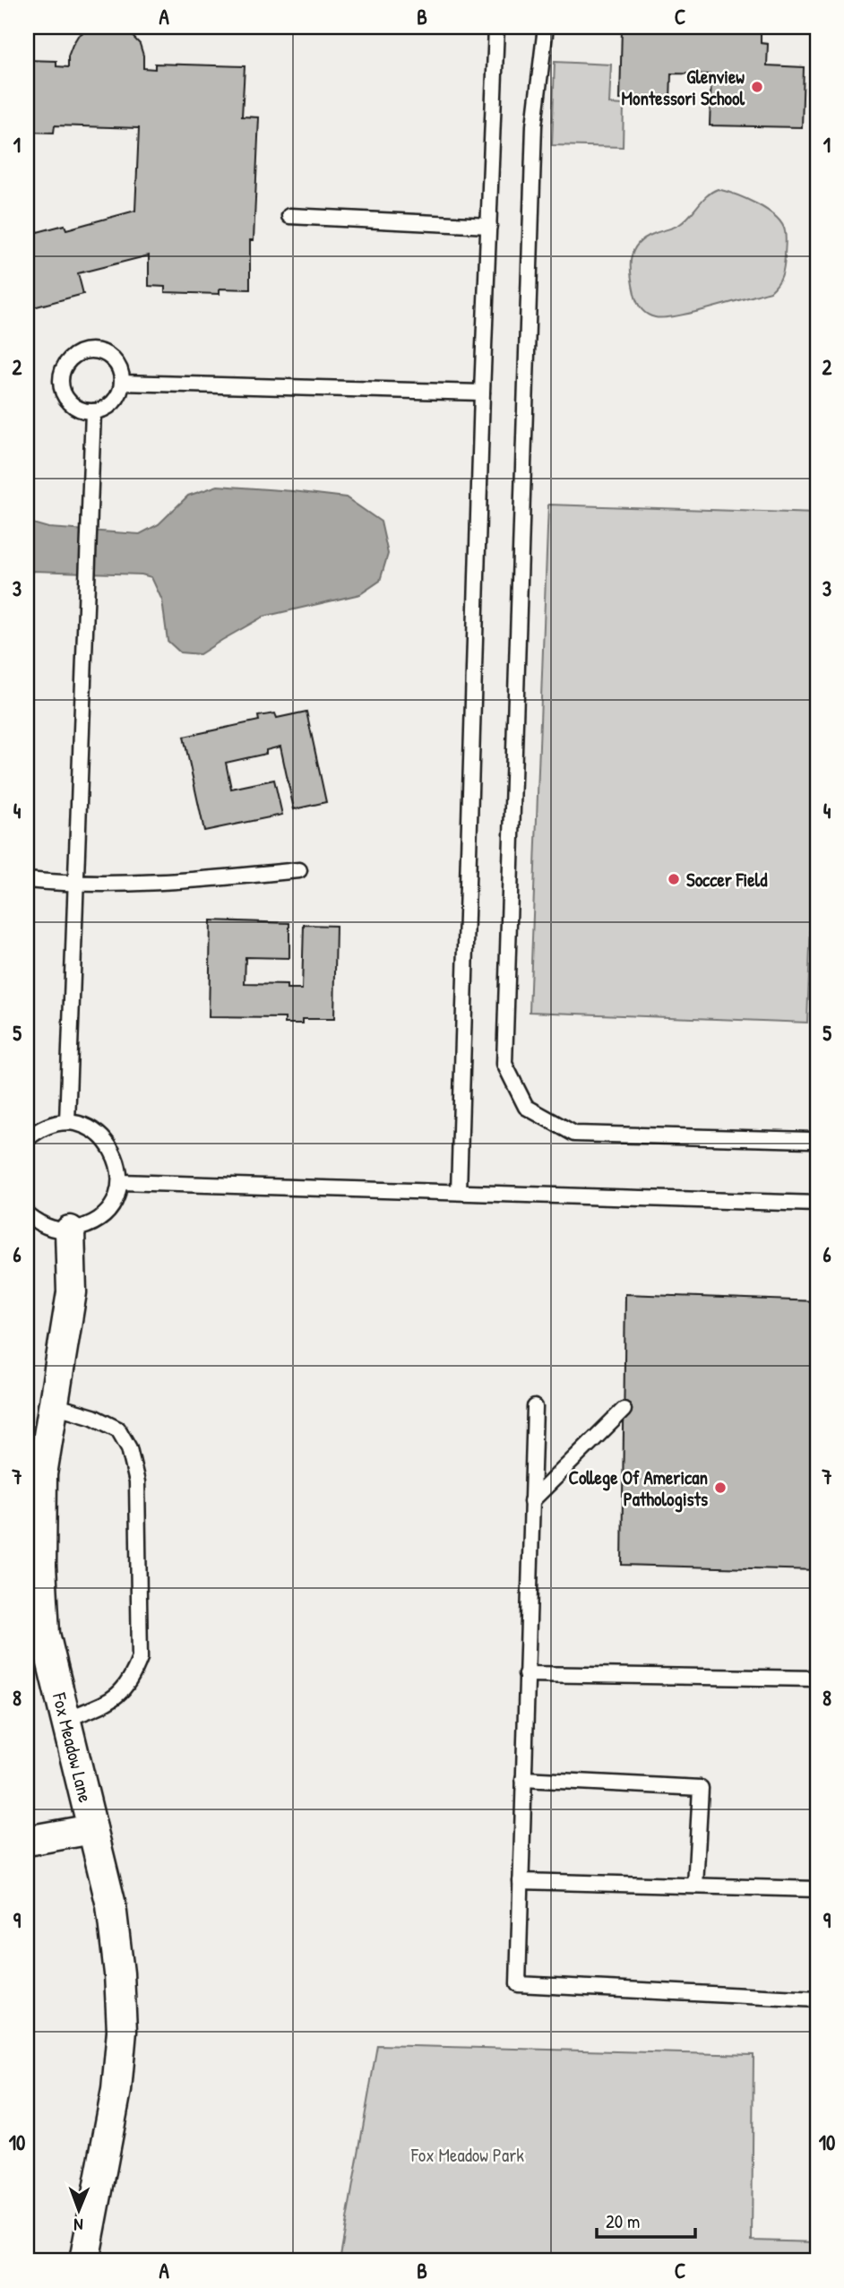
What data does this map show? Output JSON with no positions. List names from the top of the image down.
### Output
{
  "streets": {
    "street": ["Fox Meadow Lane"]
  },
  "parks": ["Fox Meadow Park"],
  "places": ["Glenview Montessori School", "Soccer Field", "College Of American Pathologists"],
  "scale_bar": "20 m",
  "north": "bottom",
  "grid": {
    "columns": ["A", "B", "C"],
    "rows": [
      "1",
      "2",
      "3",
      "4",
      "5",
      "6",
      "7",
      "8",
      "9",
      "10"
    ]
  }
}
